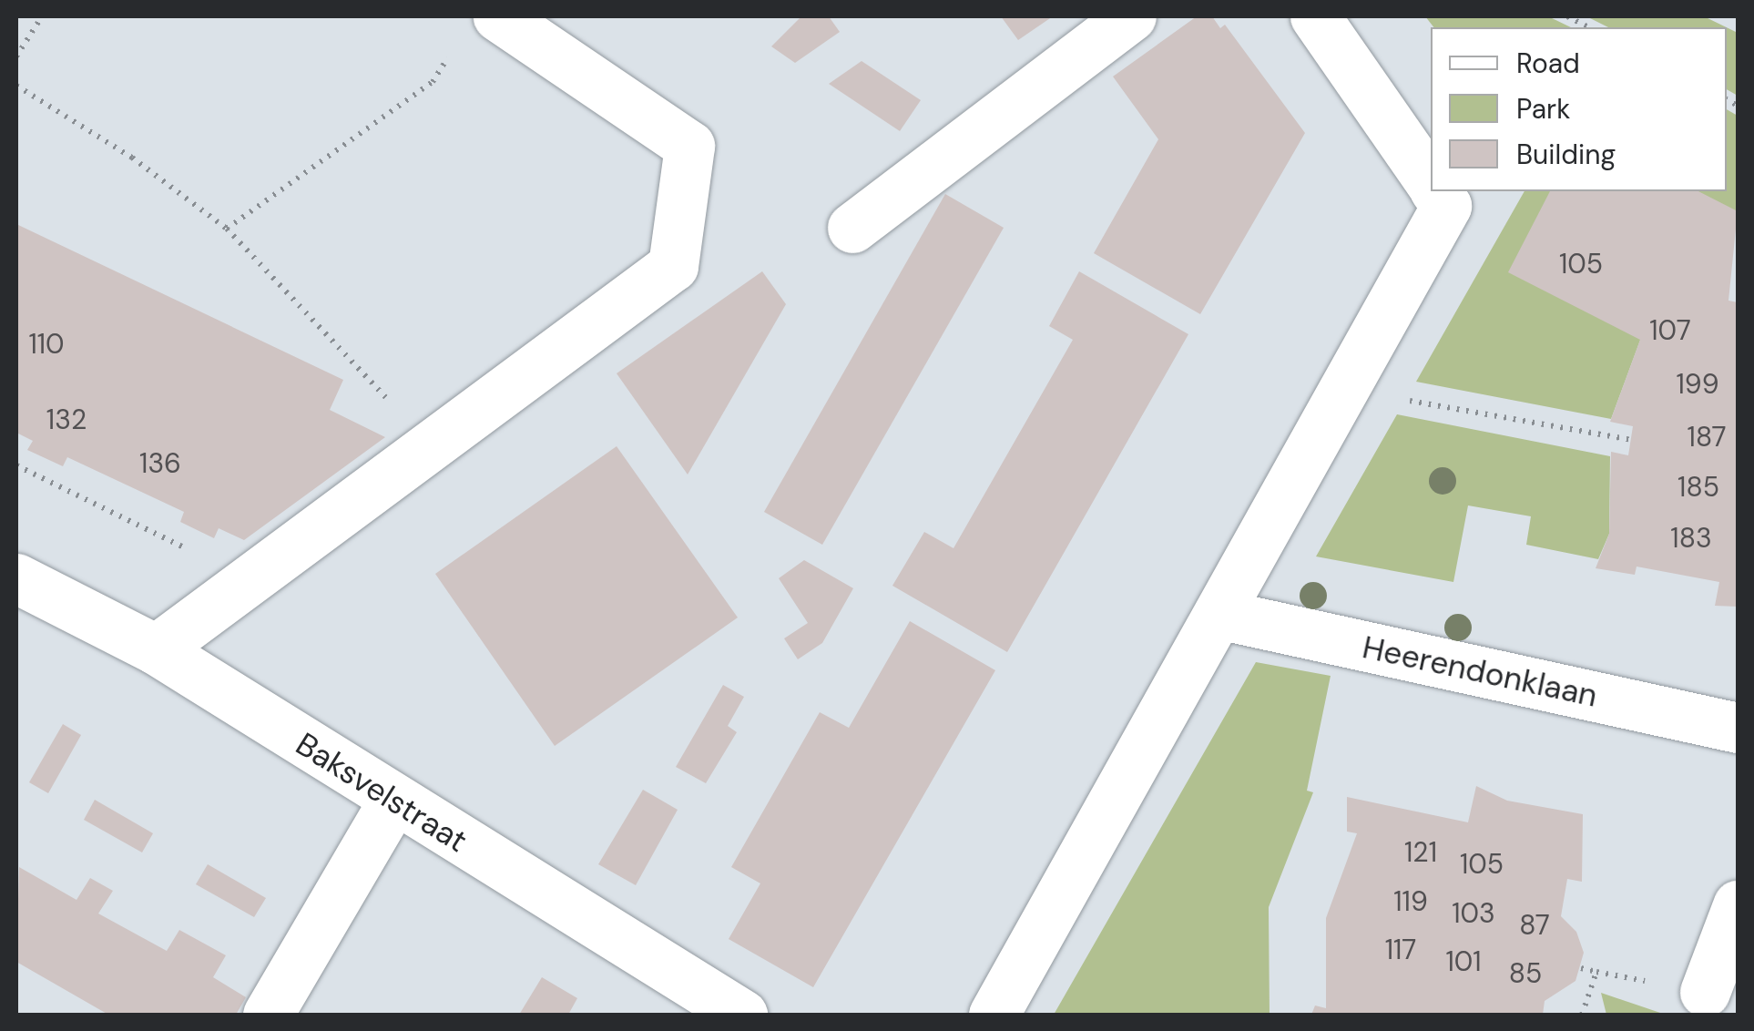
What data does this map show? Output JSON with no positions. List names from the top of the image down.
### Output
{
  "streets": {
    "street": ["Heerendonklaan", "Baksvelstraat"]
  },
  "house_numbers": [
    "105",
    "107",
    "110",
    "199",
    "132",
    "187",
    "136",
    "185",
    "183",
    "121",
    "105",
    "119",
    "103",
    "87",
    "117",
    "101",
    "85"
  ],
  "legend": ["Road", "Park", "Building"]
}
